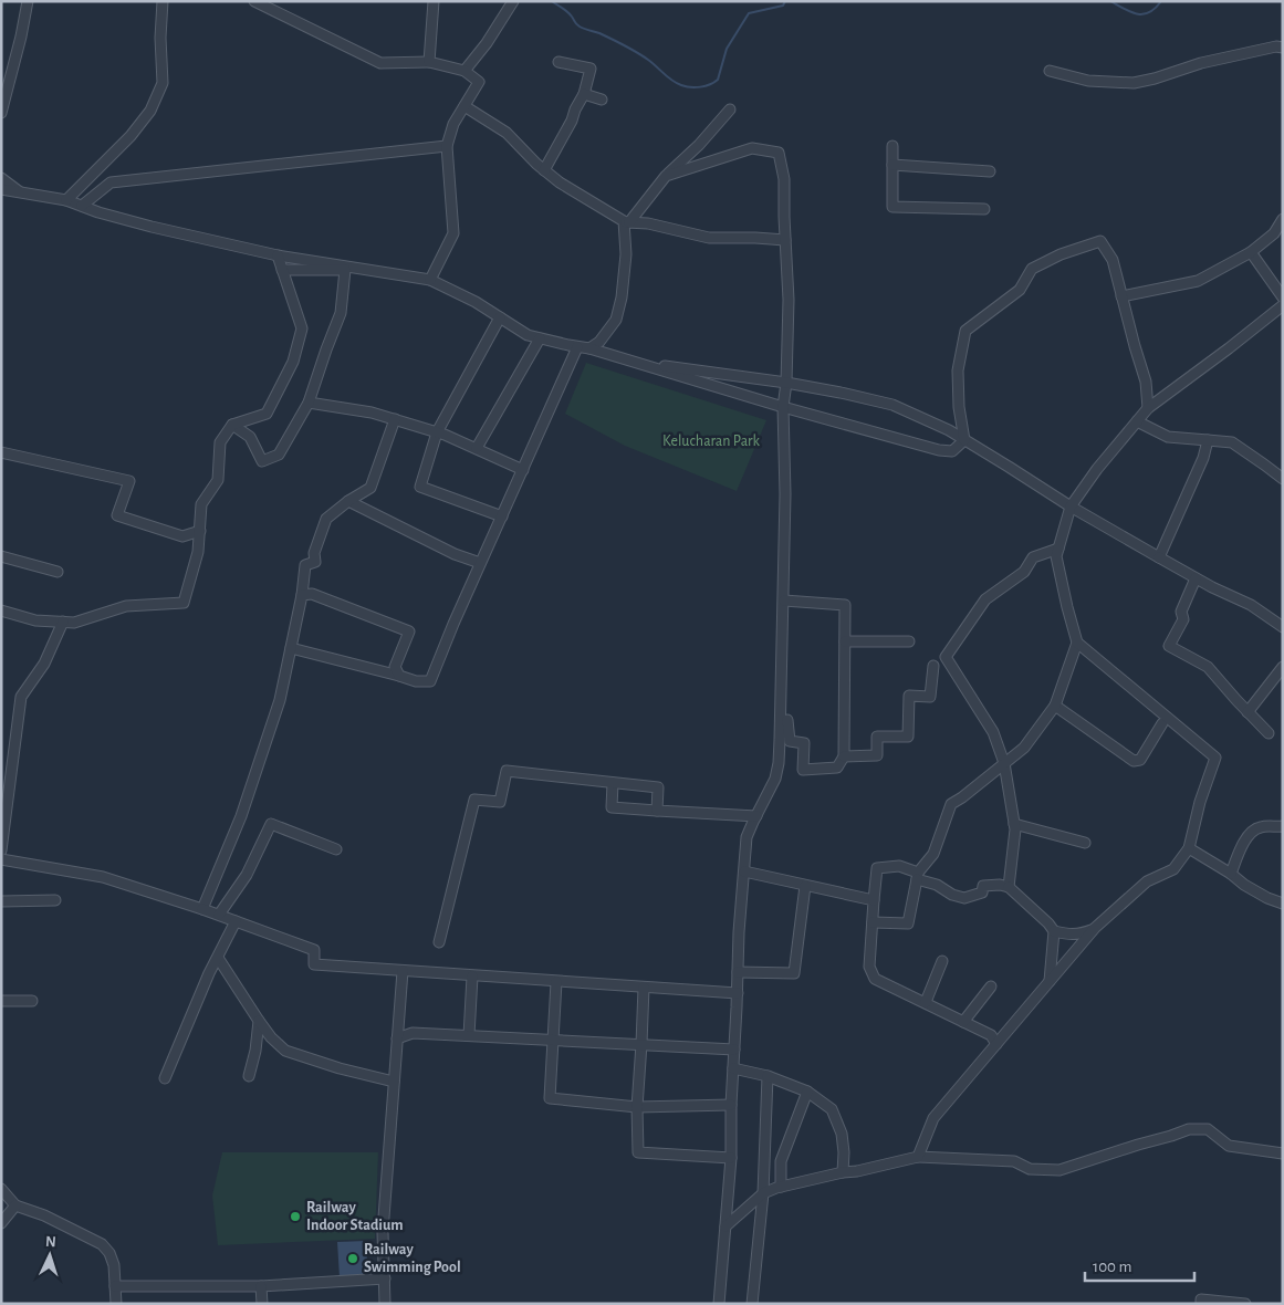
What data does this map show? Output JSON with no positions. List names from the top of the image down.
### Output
{
  "parks": ["Kelucharan Park"],
  "places": ["Railway Indoor Stadium", "Railway Swimming Pool"],
  "scale_bar": "100 m",
  "north": "top"
}
